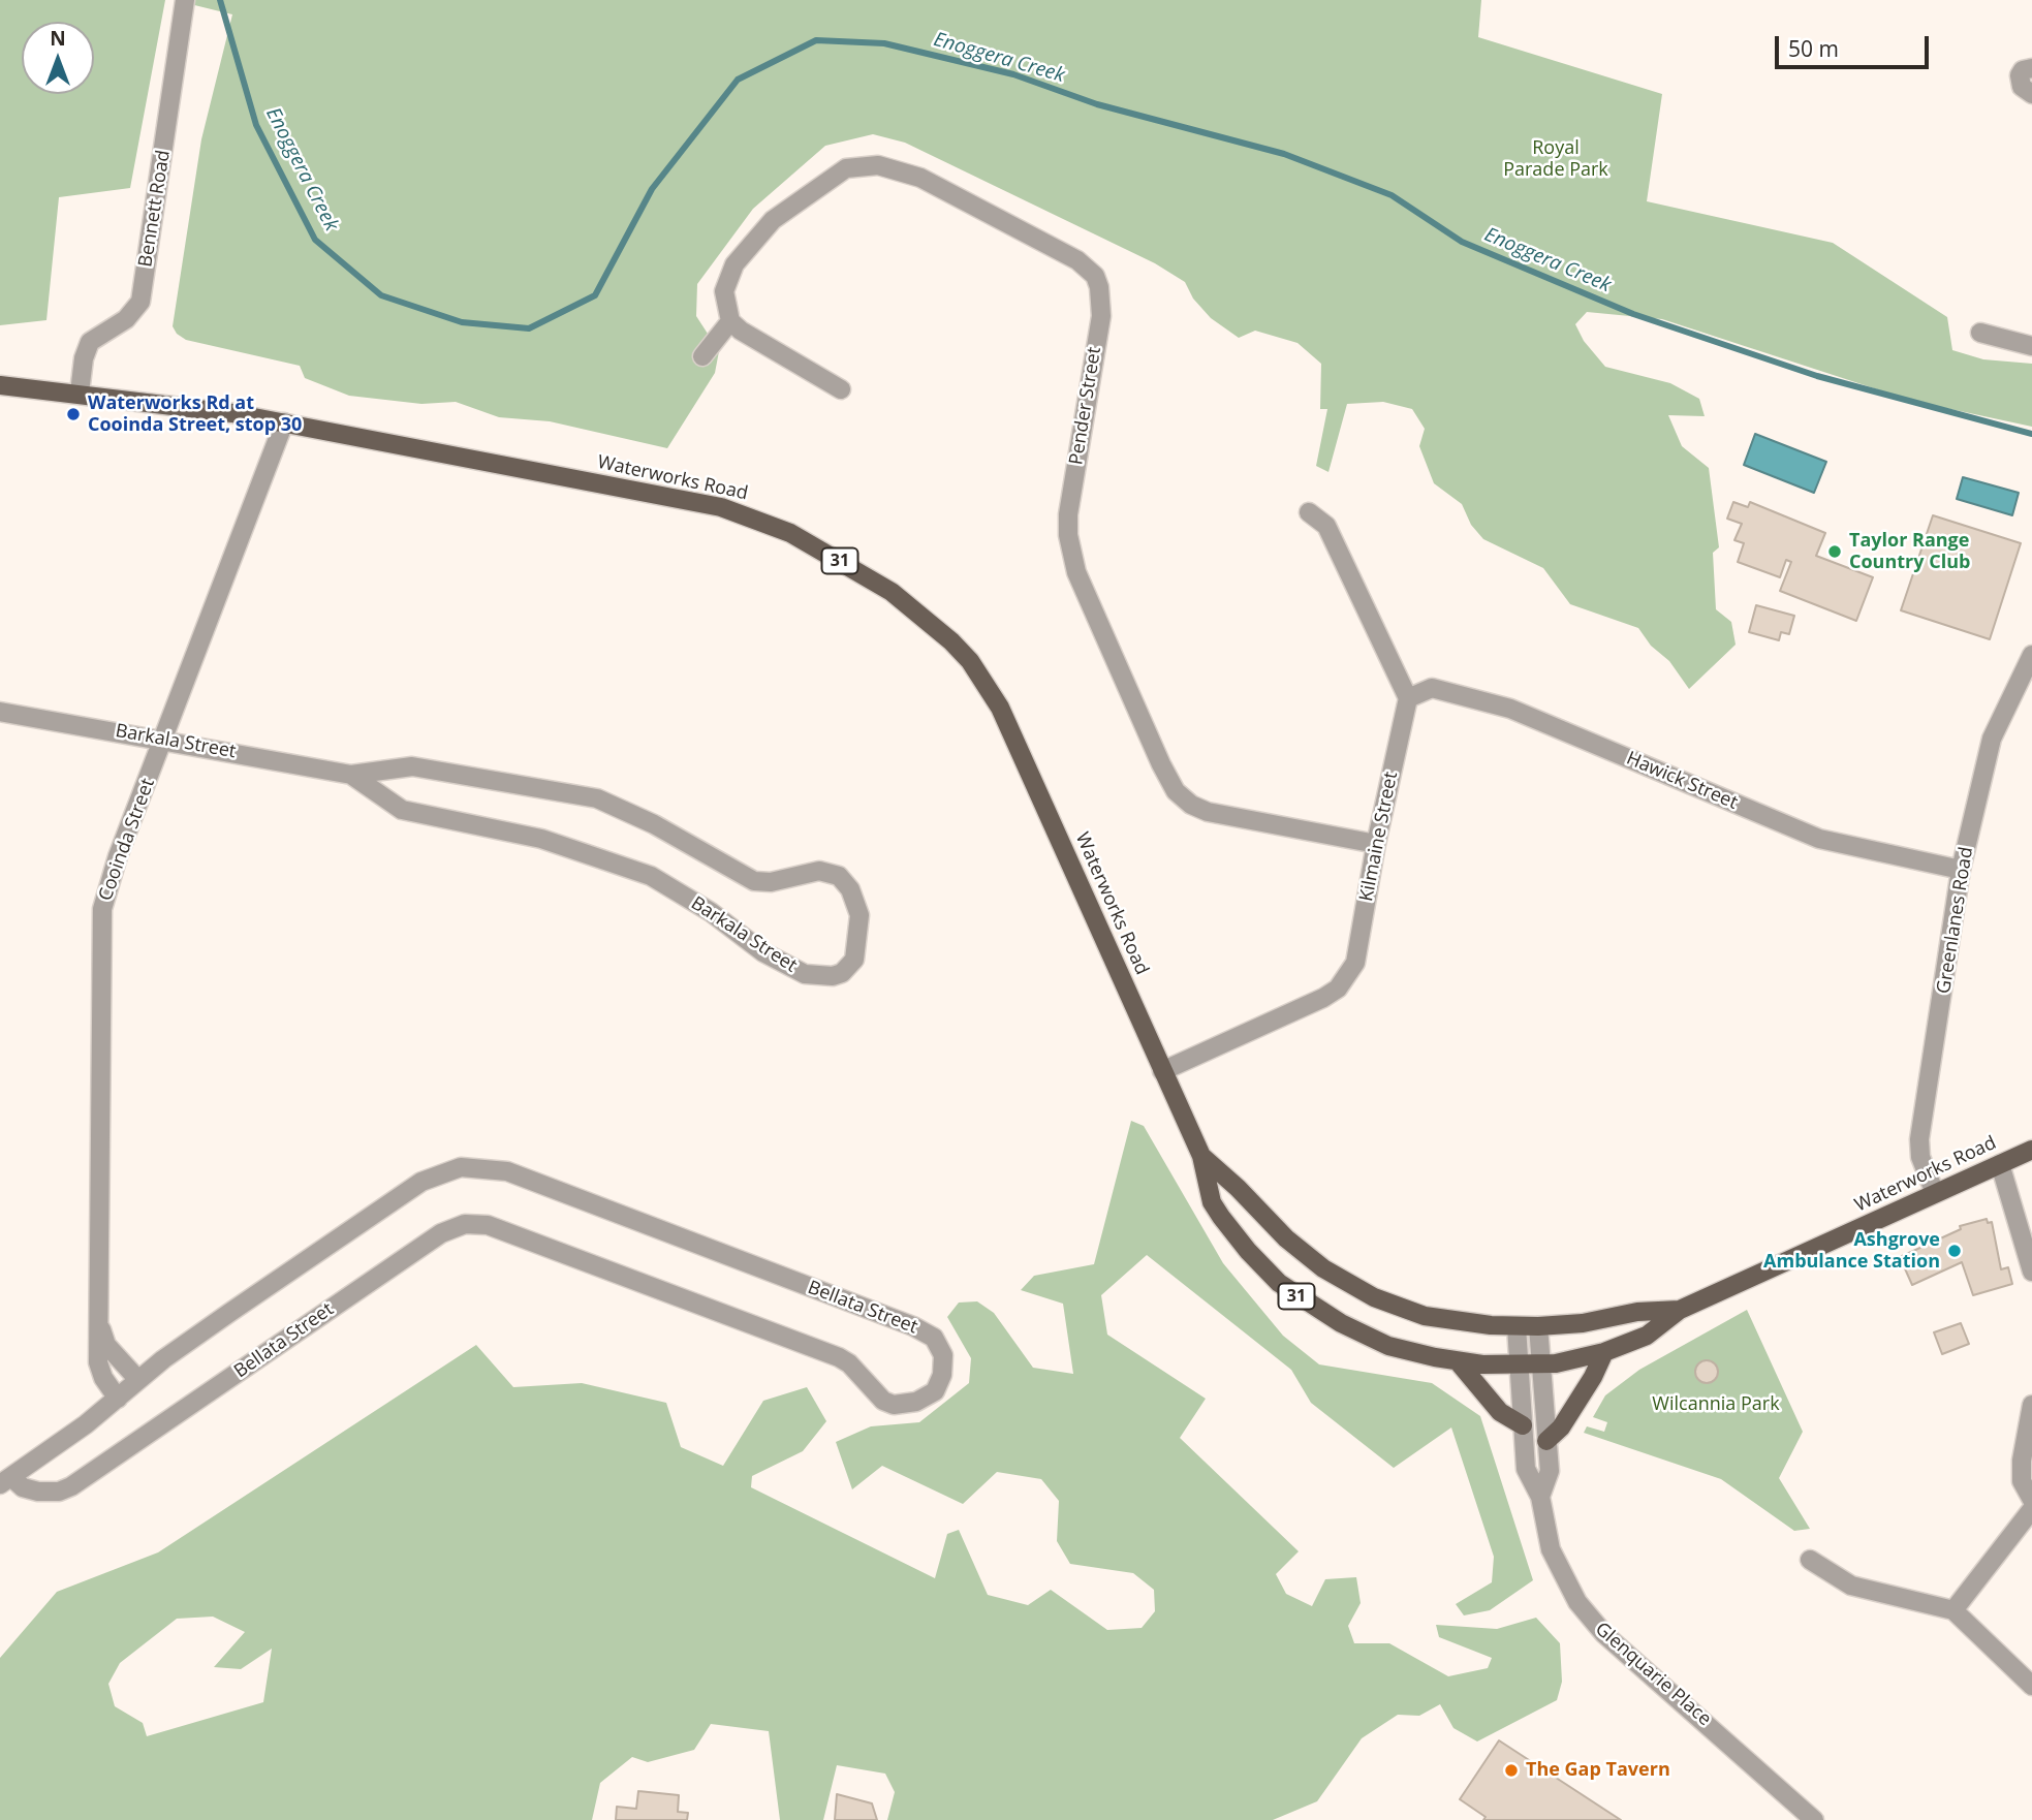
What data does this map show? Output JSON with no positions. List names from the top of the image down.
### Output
{
  "streets": {
    "main road": ["Waterworks Road", "31"],
    "street": [
      "Bennett Road",
      "Pender Street",
      "Barkala Street",
      "Hawick Street",
      "Kilmaine Street",
      "Cooinda Street",
      "Greenlanes Road",
      "Bellata Street",
      "Glenquarie Place"
    ]
  },
  "crossings": [
    ["Bennett Road", "Waterworks Road"],
    ["Pender Street", "Kilmaine Street"],
    ["Waterworks Road", "Kilmaine Street"],
    ["Waterworks Road", "Cooinda Street"],
    ["Waterworks Road", "Greenlanes Road"],
    ["Waterworks Road", "Glenquarie Place"],
    ["Barkala Street", "Cooinda Street"],
    ["Hawick Street", "Kilmaine Street"],
    ["Hawick Street", "Greenlanes Road"],
    ["Cooinda Street", "Bellata Street"]
  ],
  "water": ["Enoggera Creek"],
  "parks": ["Royal Parade Park", "Wilcannia Park"],
  "places": [
    "Waterworks Rd at Cooinda Street, stop 30",
    "Taylor Range Country Club",
    "Ashgrove Ambulance Station",
    "The Gap Tavern"
  ],
  "scale_bar": "50 m",
  "north": "top"
}
